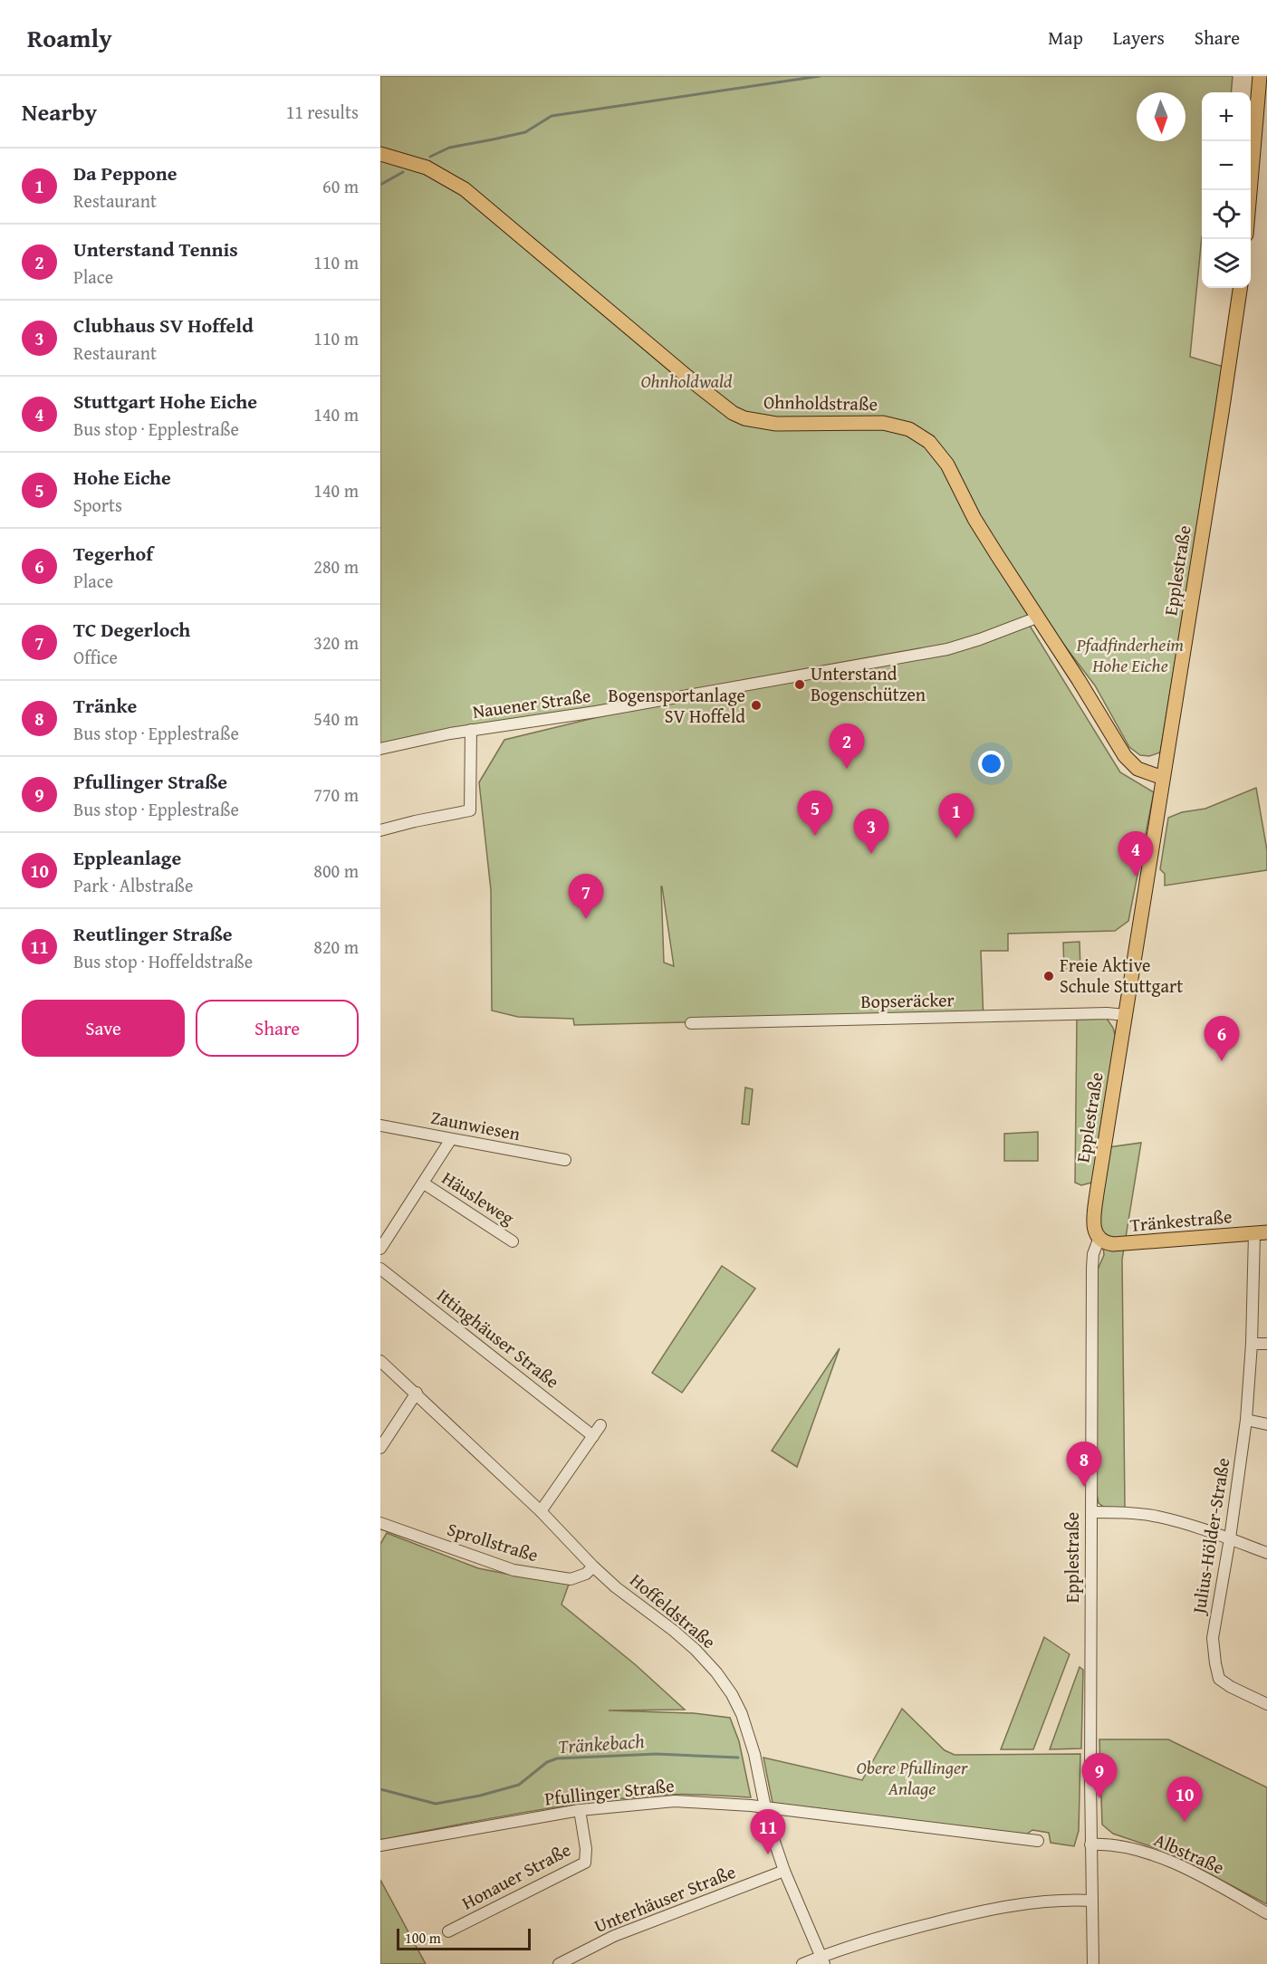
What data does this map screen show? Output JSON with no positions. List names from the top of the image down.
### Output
{
  "streets": {
    "main road": ["Ohnholdstraße", "Epplestraße", "Tränkestraße"],
    "street": [
      "Nauener Straße",
      "Bopseräcker",
      "Zaunwiesen",
      "Häusleweg",
      "Ittinghäuser Straße",
      "Julius-Hölder-Straße",
      "Sprollstraße",
      "Hoffeldstraße",
      "Pfullinger Straße",
      "Albstraße",
      "Honauer Straße",
      "Unterhäuser Straße"
    ]
  },
  "crossings": [
    ["Ohnholdstraße", "Epplestraße"],
    ["Ohnholdstraße", "Nauener Straße"],
    ["Epplestraße", "Bopseräcker"],
    ["Epplestraße", "Tränkestraße"],
    ["Epplestraße", "Albstraße"],
    ["Tränkestraße", "Julius-Hölder-Straße"],
    ["Sprollstraße", "Hoffeldstraße"],
    ["Hoffeldstraße", "Pfullinger Straße"],
    ["Hoffeldstraße", "Unterhäuser Straße"],
    ["Pfullinger Straße", "Honauer Straße"]
  ],
  "water": ["Tränkebach"],
  "parks": ["Ohnholdwald", "Pfadfinderheim Hohe Eiche", "Obere Pfullinger Anlage"],
  "places": ["Unterstand Bogenschützen", "Bogensportanlage SV Hoffeld", "Freie Aktive Schule Stuttgart"],
  "scale_bar": "100 m",
  "north": "bottom",
  "page": {
    "header": "Roamly",
    "nav": ["Map", "Layers", "Share"],
    "heading": ["Nearby", "11 results"],
    "map_buttons": ["+", "−"],
    "list": [
      {
        "mark": "1",
        "name": "Da Peppone",
        "note": "Restaurant",
        "value": "60 m"
      },
      {
        "mark": "2",
        "name": "Unterstand Tennis",
        "note": "Place",
        "value": "110 m"
      },
      {
        "mark": "3",
        "name": "Clubhaus SV Hoffeld",
        "note": "Restaurant",
        "value": "110 m"
      },
      {
        "mark": "4",
        "name": "Stuttgart Hohe Eiche",
        "note": "Bus stop · Epplestraße",
        "value": "140 m"
      },
      {
        "mark": "5",
        "name": "Hohe Eiche",
        "note": "Sports",
        "value": "140 m"
      },
      {
        "mark": "6",
        "name": "Tegerhof",
        "note": "Place",
        "value": "280 m"
      },
      {
        "mark": "7",
        "name": "TC Degerloch",
        "note": "Office",
        "value": "320 m"
      },
      {
        "mark": "8",
        "name": "Tränke",
        "note": "Bus stop · Epplestraße",
        "value": "540 m"
      },
      {
        "mark": "9",
        "name": "Pfullinger Straße",
        "note": "Bus stop · Epplestraße",
        "value": "770 m"
      },
      {
        "mark": "10",
        "name": "Eppleanlage",
        "note": "Park · Albstraße",
        "value": "800 m"
      },
      {
        "mark": "11",
        "name": "Reutlinger Straße",
        "note": "Bus stop · Hoffeldstraße",
        "value": "820 m"
      }
    ],
    "pins": [
      "2",
      "5",
      "1",
      "3",
      "4",
      "7",
      "6",
      "8",
      "9",
      "10",
      "11"
    ],
    "buttons": ["Save", "Share"],
    "scale": "100 m"
  }
}
